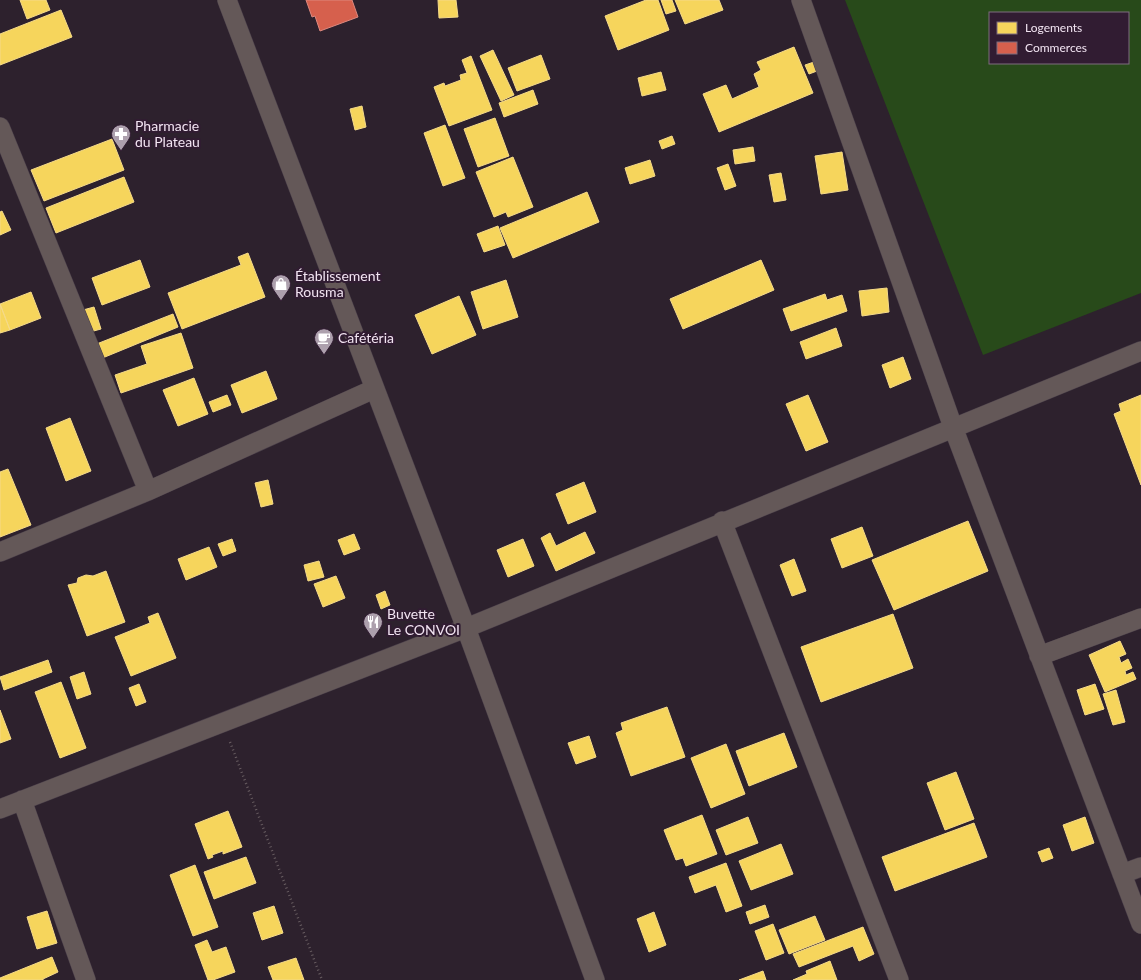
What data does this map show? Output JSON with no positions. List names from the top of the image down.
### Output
{
  "places": {
    "pharmacy": ["Pharmacie du Plateau"],
    "shop": ["Établissement Rousma"],
    "cafe": ["Cafétéria"],
    "restaurant": ["Buvette Le CONVOI"]
  },
  "legend": ["Logements", "Commerces"]
}
